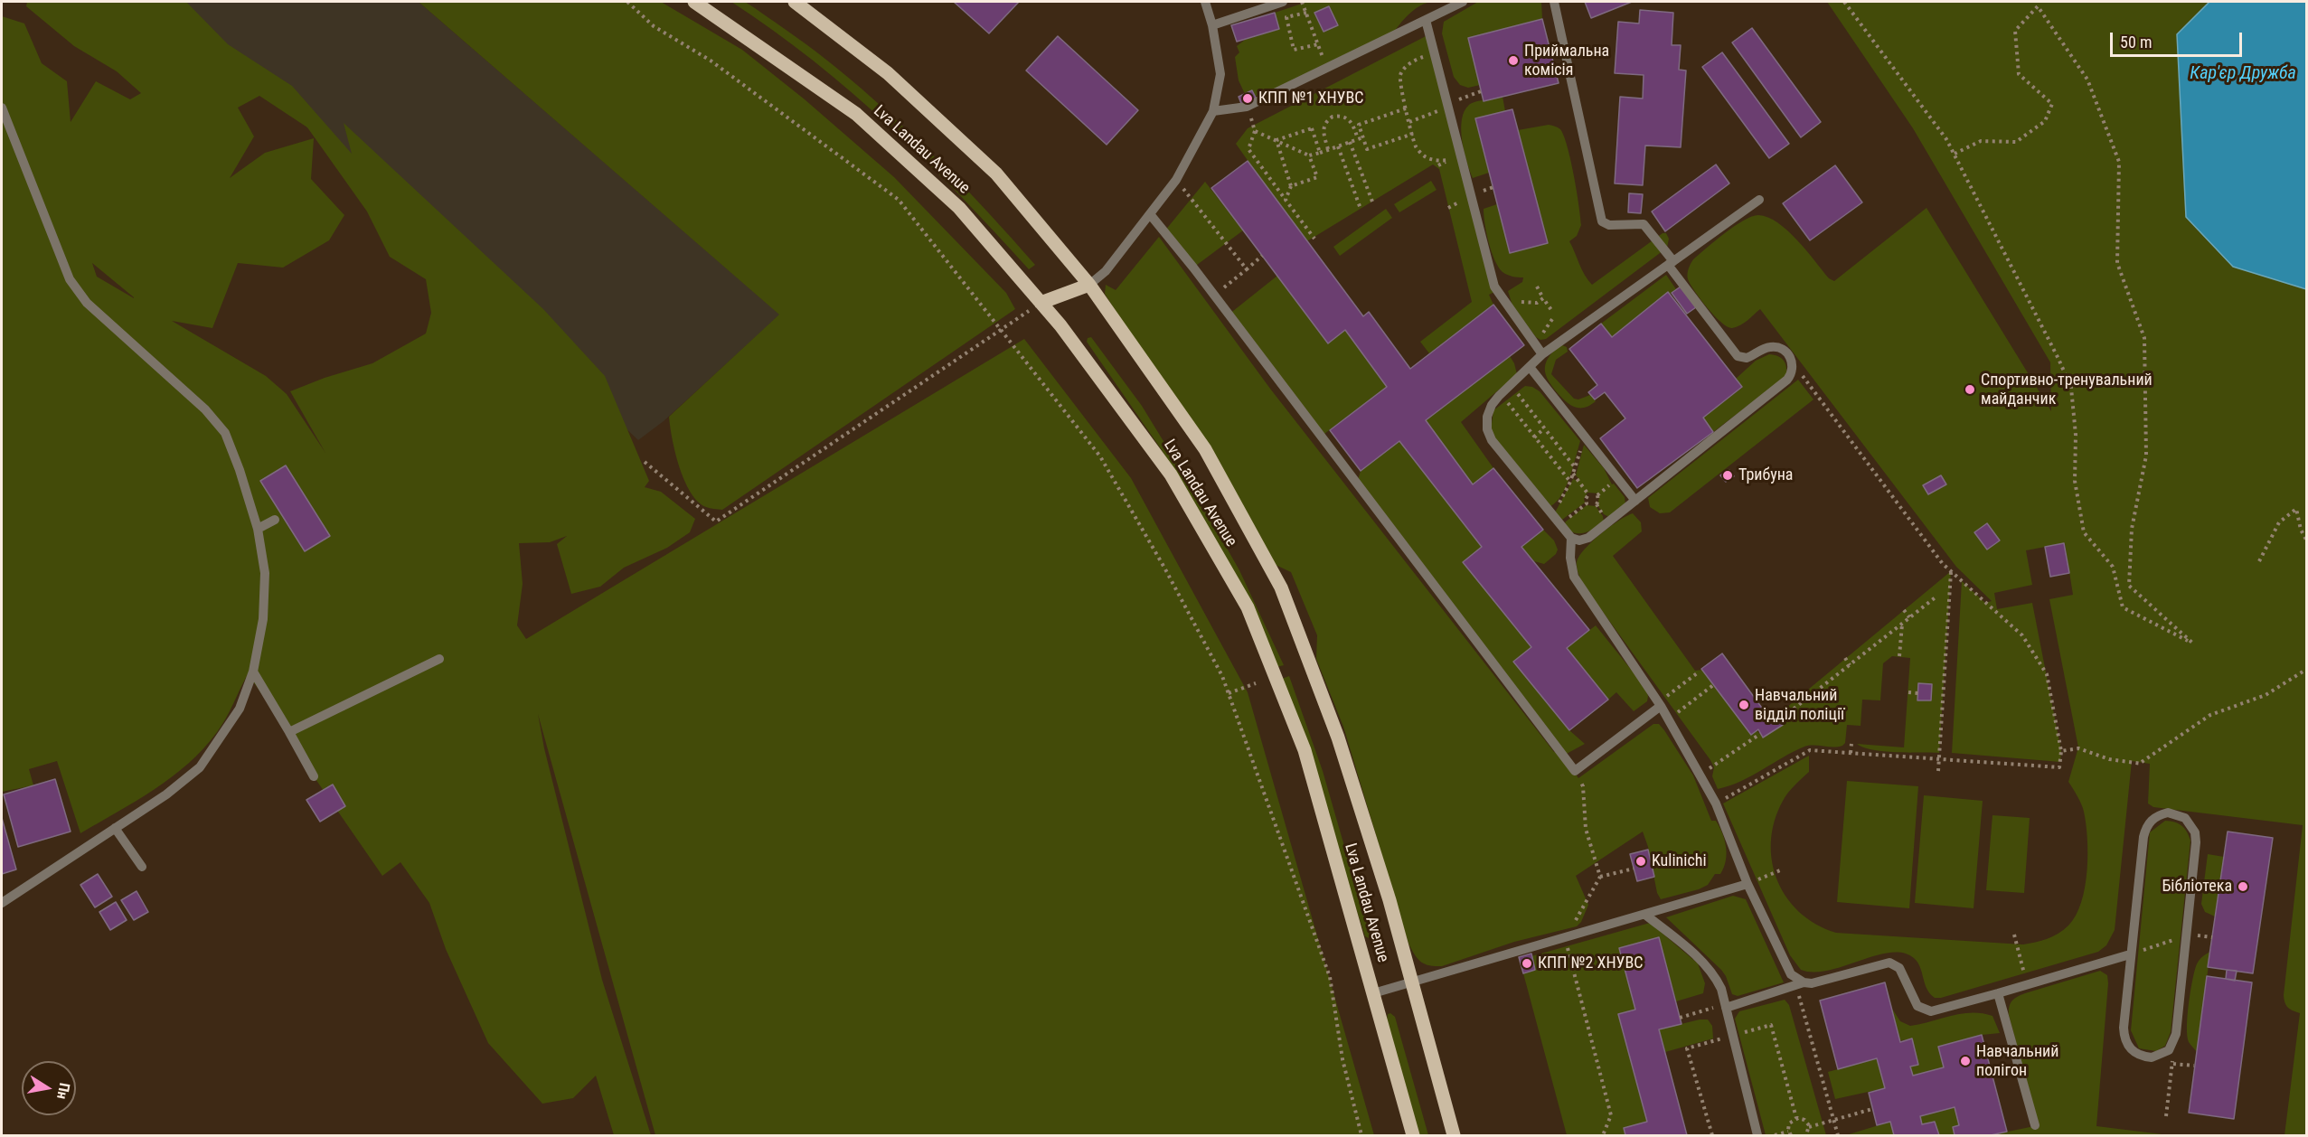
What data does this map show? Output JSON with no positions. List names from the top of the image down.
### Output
{
  "streets": {
    "main road": ["Lva Landau Avenue"]
  },
  "water": ["Кар'єр Дружба"],
  "places": [
    "Приймальна комісія",
    "КПП №1 ХНУВС",
    "Спортивно-тренувальний майданчик",
    "Трибуна",
    "Навчальний відділ поліції",
    "Kulinichi",
    "Бібліотека",
    "КПП №2 ХНУВС",
    "Навчальний полігон"
  ],
  "scale_bar": "50 m",
  "north": "right"
}
